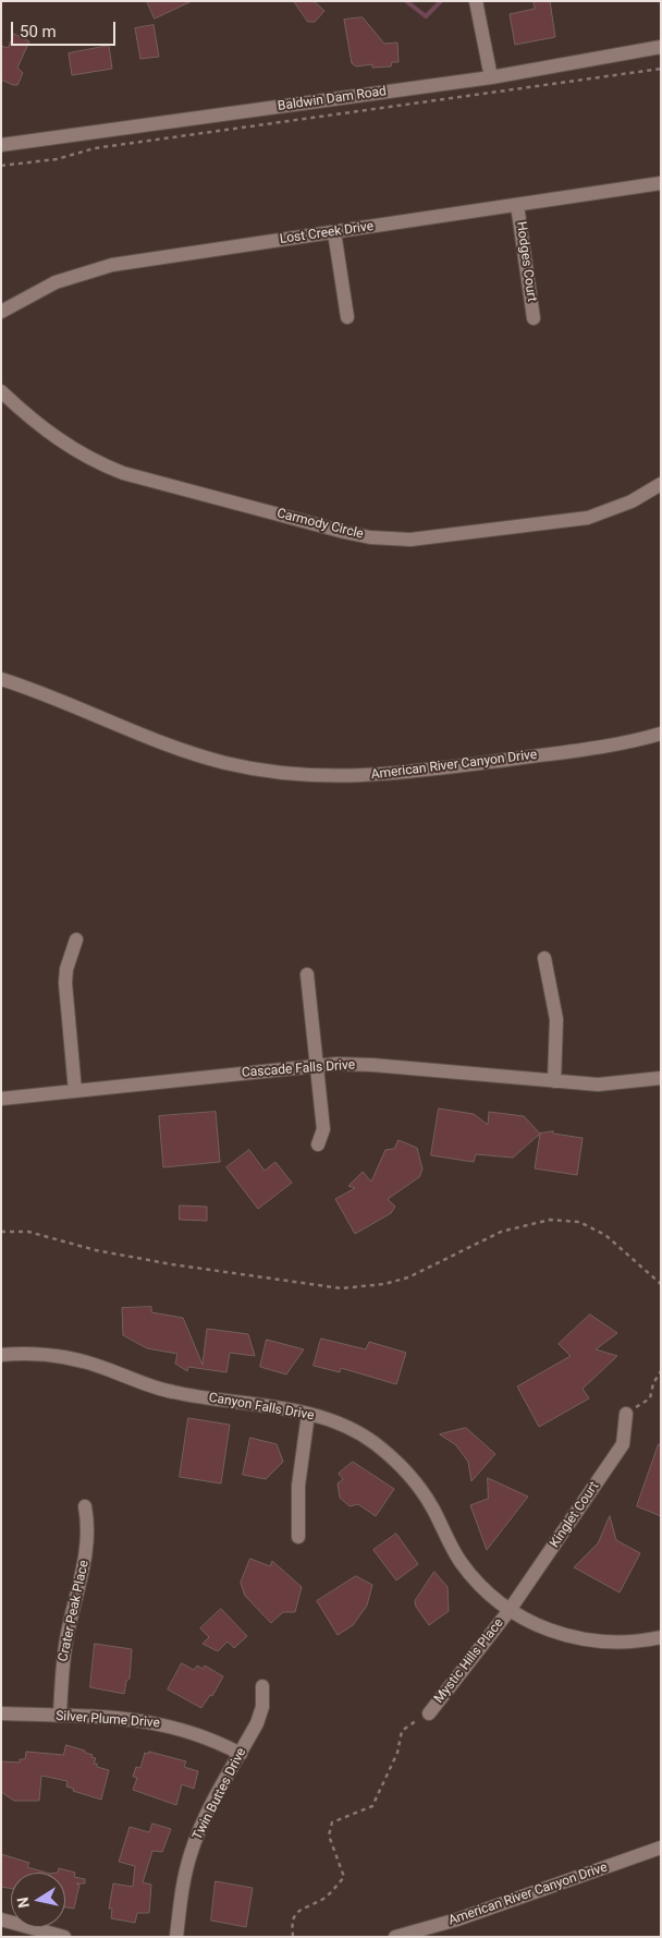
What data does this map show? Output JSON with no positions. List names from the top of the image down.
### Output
{
  "streets": {
    "street": [
      "Baldwin Dam Road",
      "Lost Creek Drive",
      "Hodges Court",
      "Carmody Circle",
      "American River Canyon Drive",
      "Cascade Falls Drive",
      "Canyon Falls Drive",
      "Kinglet Court",
      "Crater Peak Place",
      "Mystic Hills Place",
      "Silver Plume Drive",
      "Twin Buttes Drive"
    ]
  },
  "crossings": [
    ["Lost Creek Drive", "Hodges Court"],
    ["Canyon Falls Drive", "Kinglet Court"],
    ["Canyon Falls Drive", "Mystic Hills Place"],
    ["Kinglet Court", "Mystic Hills Place"],
    ["Crater Peak Place", "Silver Plume Drive"],
    ["Silver Plume Drive", "Twin Buttes Drive"]
  ],
  "scale_bar": "50 m",
  "north": "left"
}
